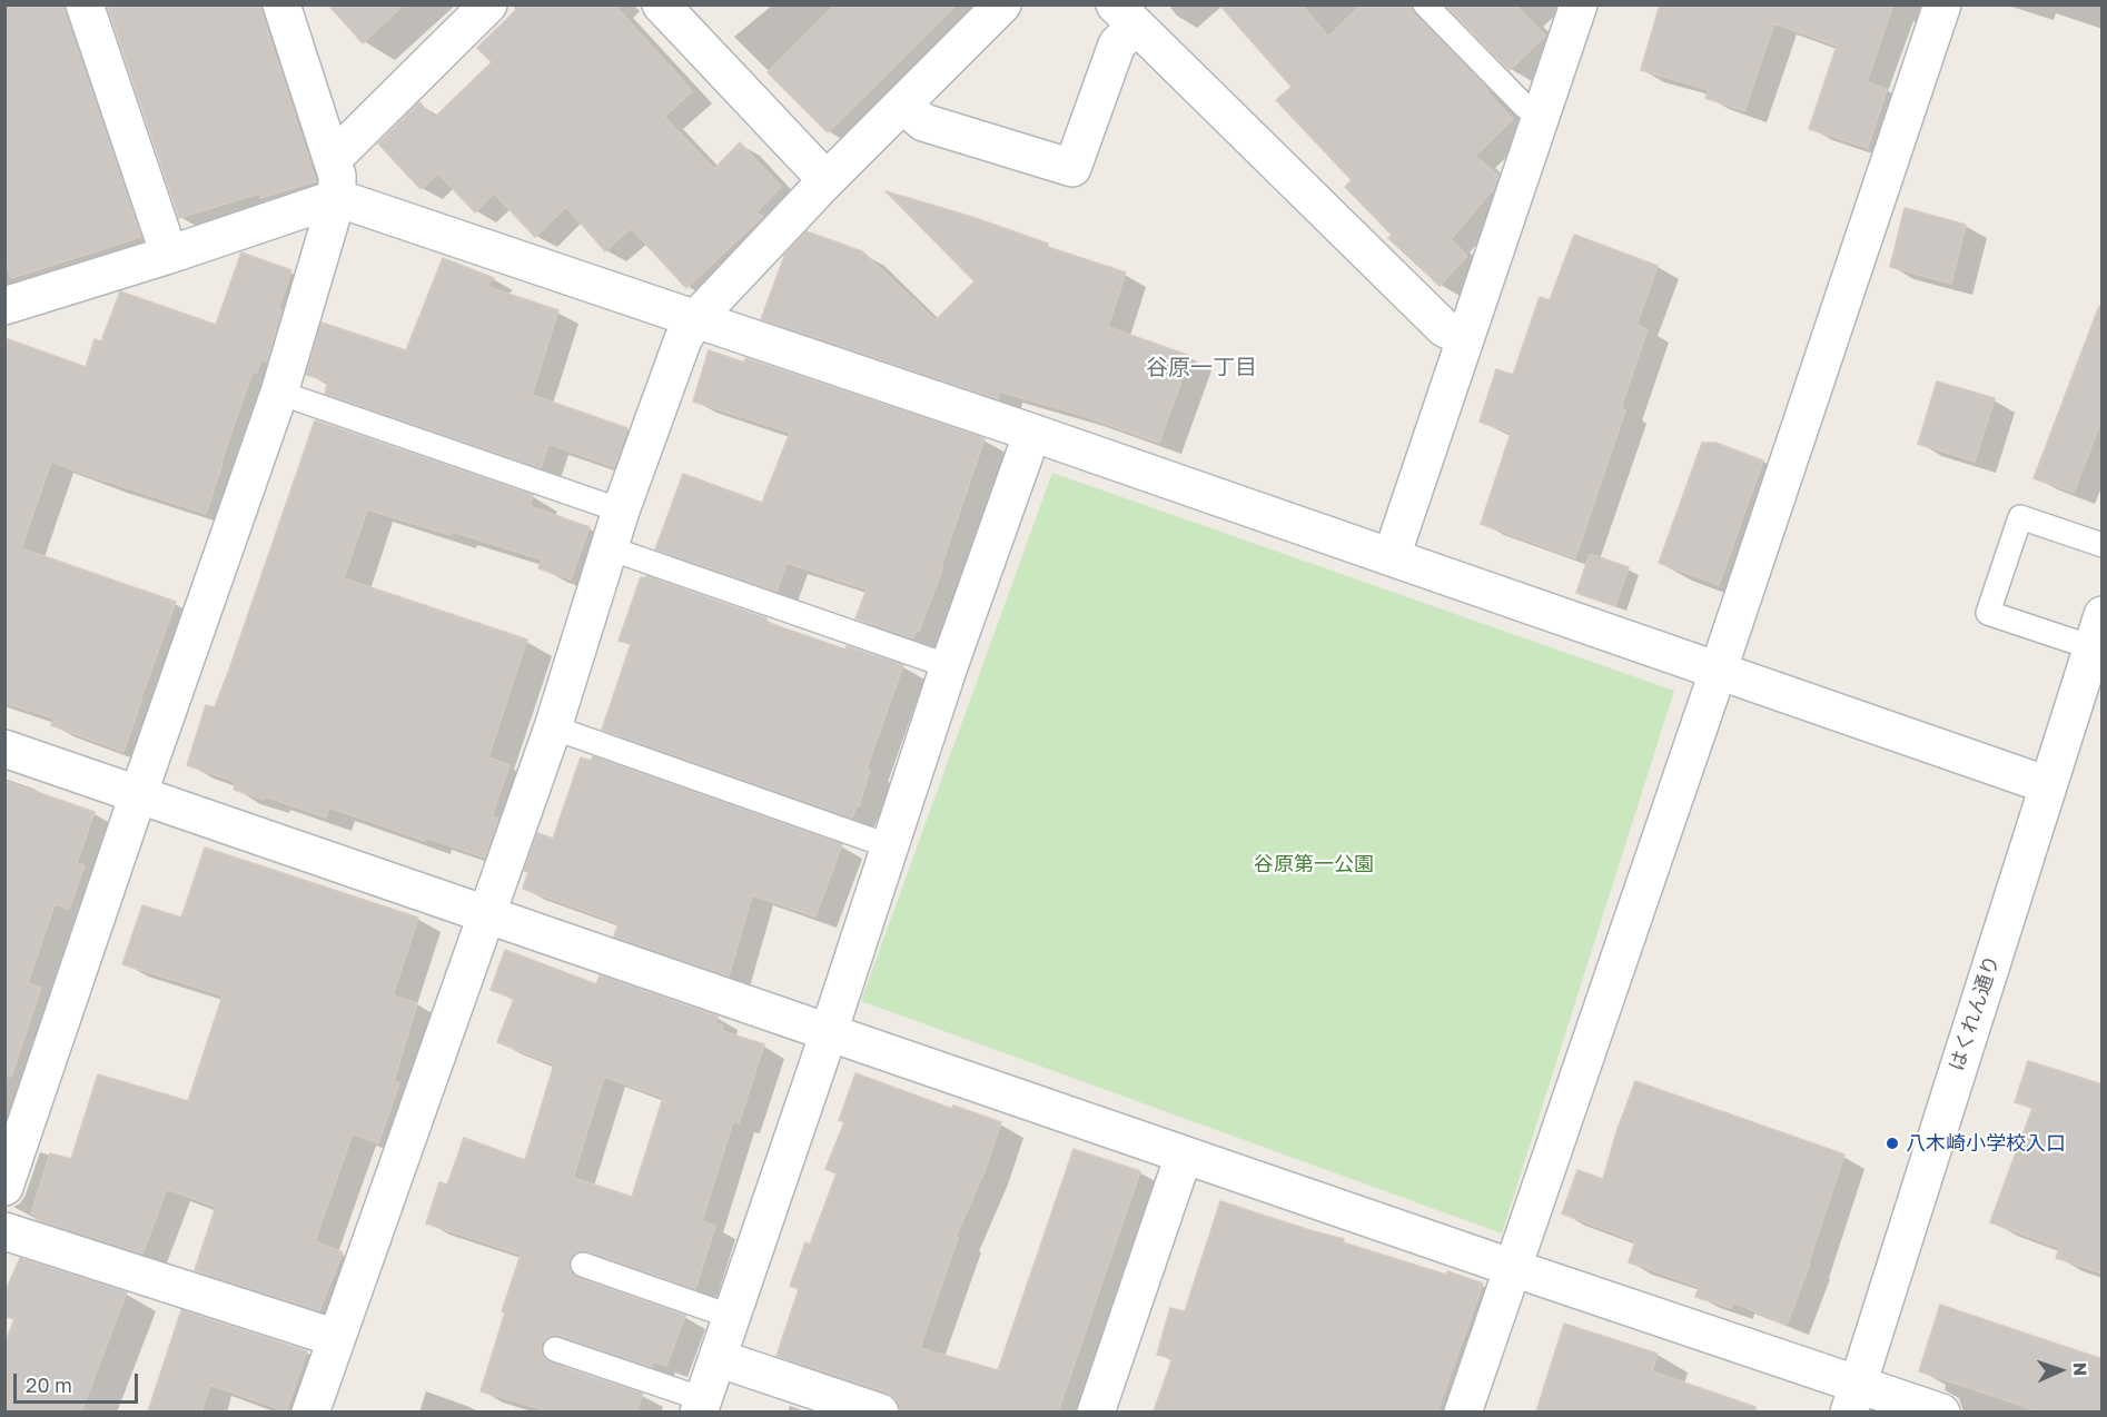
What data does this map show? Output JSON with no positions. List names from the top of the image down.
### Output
{
  "streets": {
    "street": ["はくれん通り"]
  },
  "districts": ["谷原一丁目"],
  "parks": ["谷原第一公園"],
  "places": ["八木崎小学校入口"],
  "scale_bar": "20 m",
  "north": "right"
}
